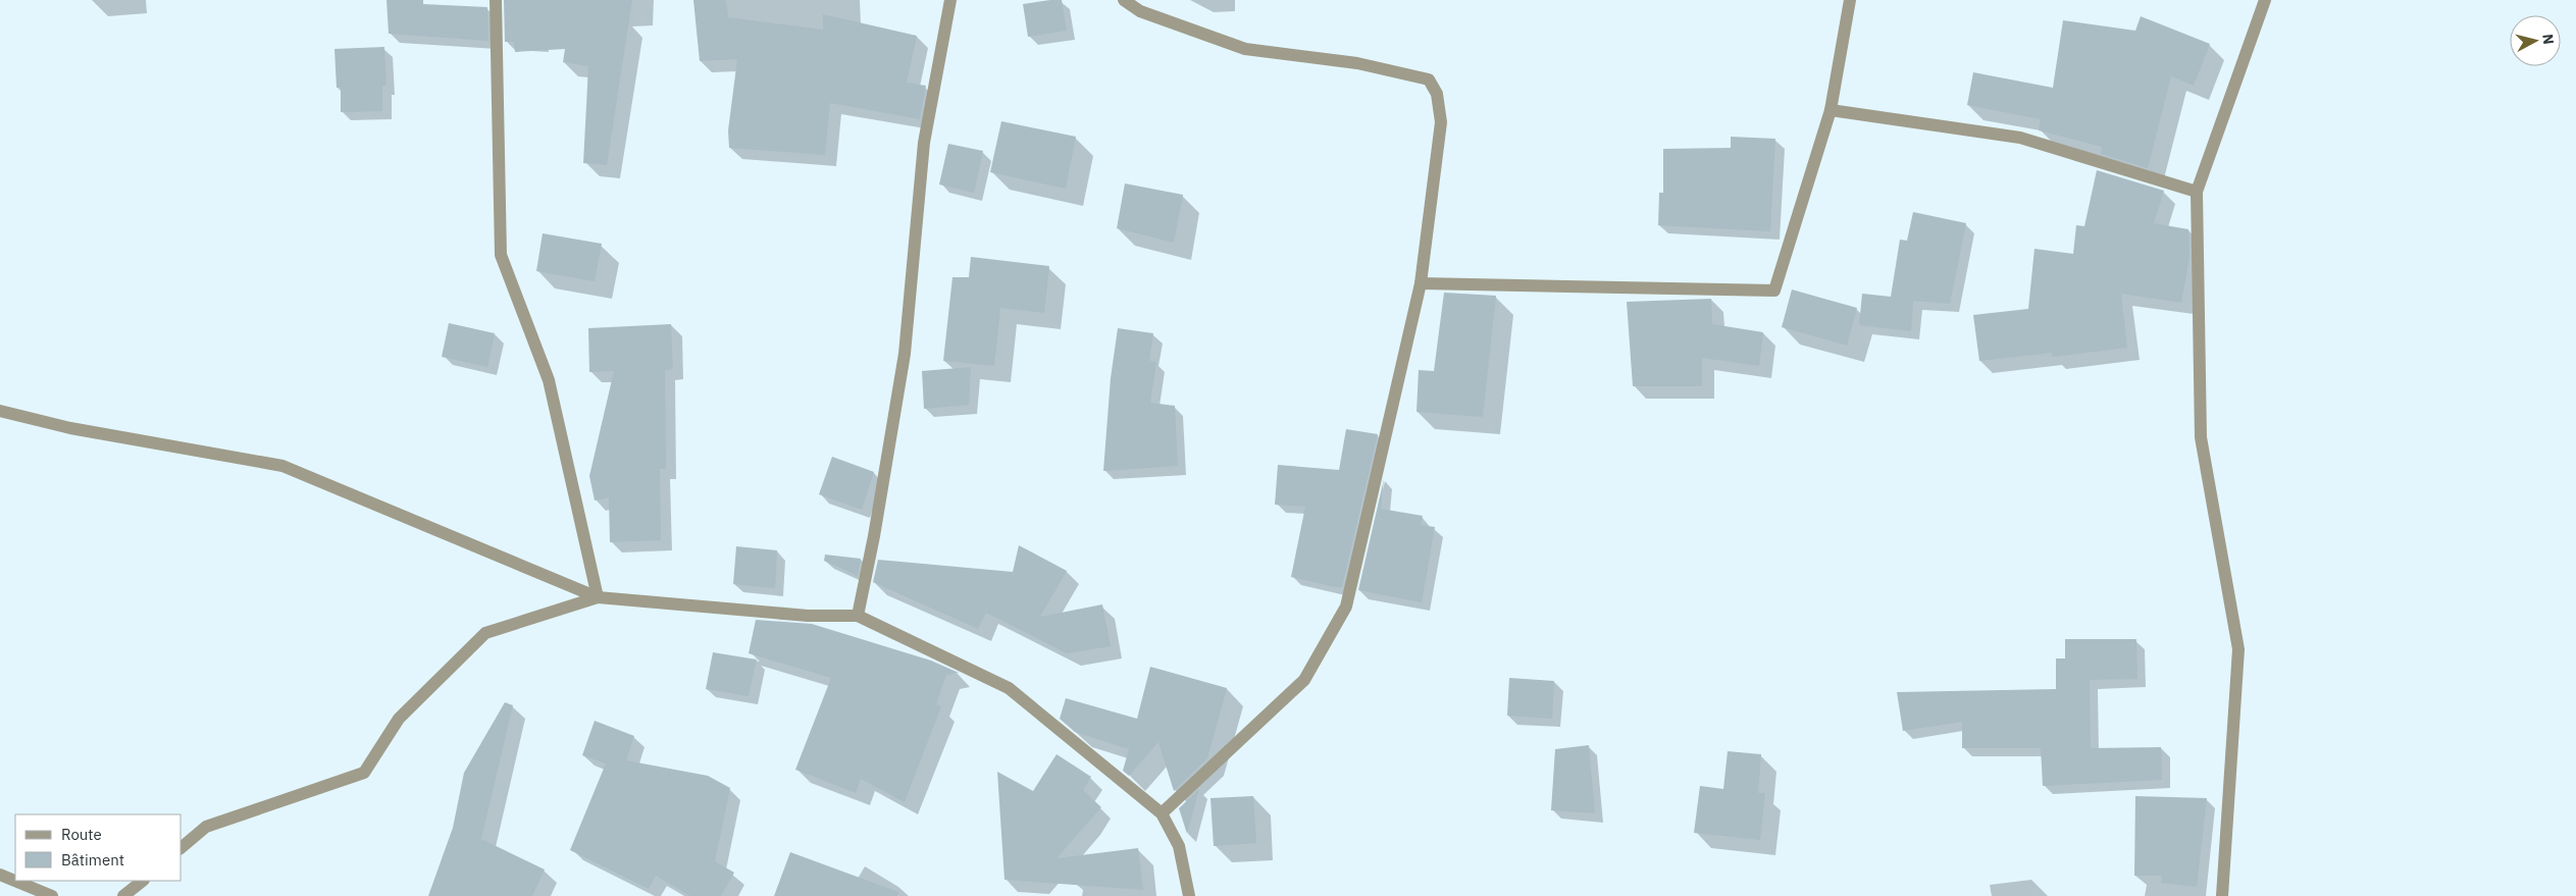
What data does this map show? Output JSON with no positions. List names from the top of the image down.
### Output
{
  "legend": ["Route", "Bâtiment"],
  "north": "right"
}
